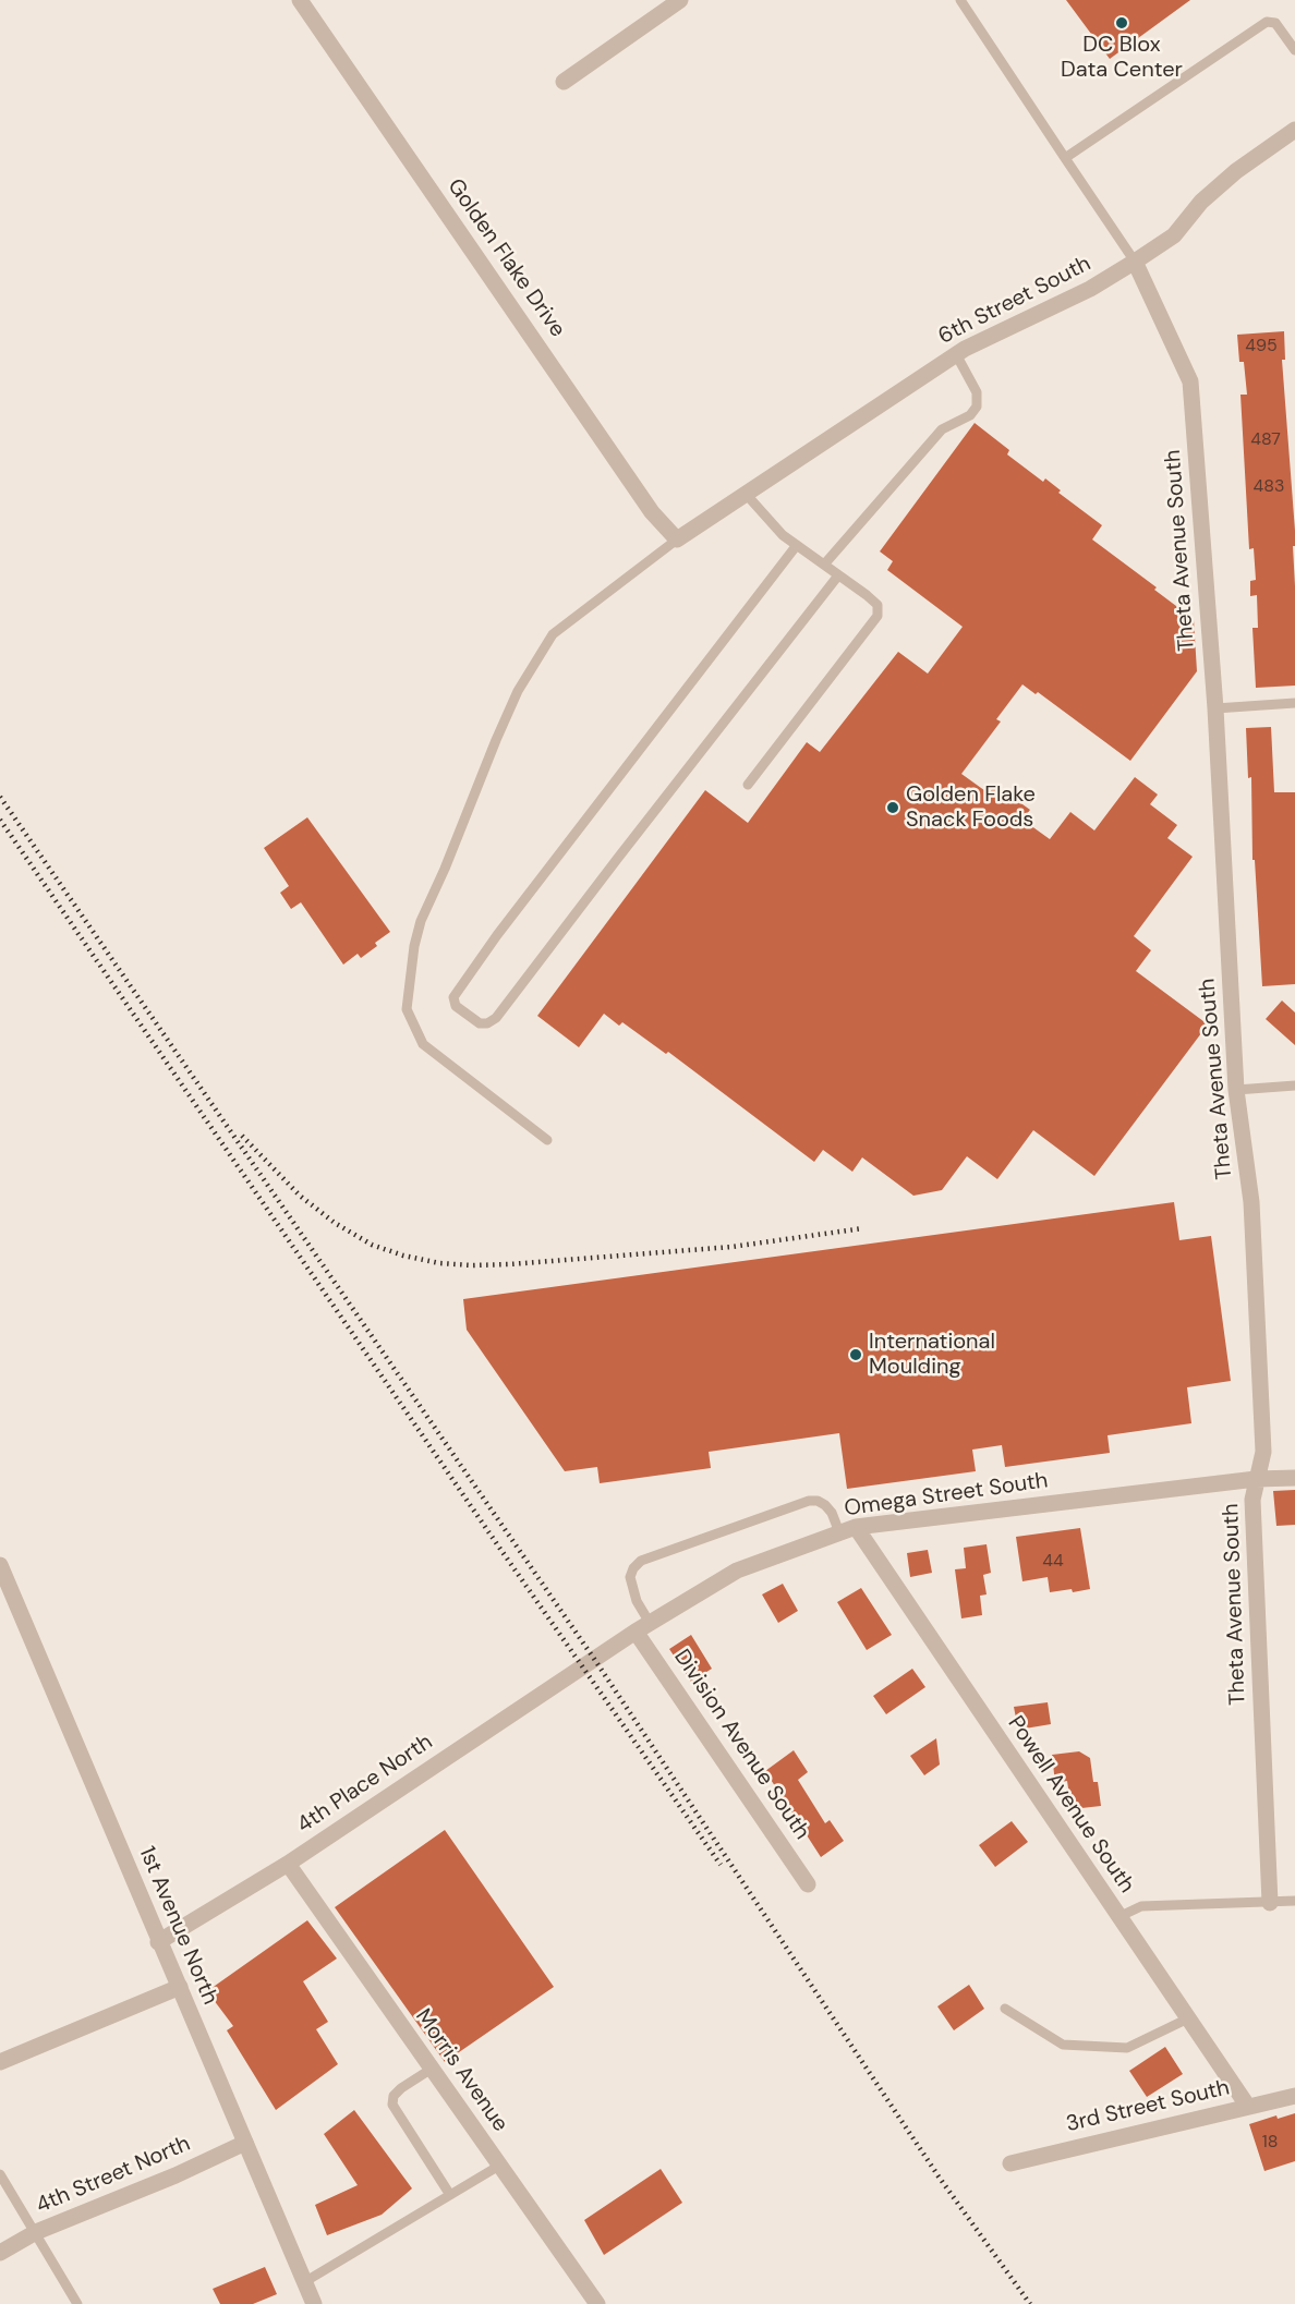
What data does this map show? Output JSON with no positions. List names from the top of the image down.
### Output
{
  "streets": {
    "street": [
      "Golden Flake Drive",
      "6th Street South",
      "Theta Avenue South",
      "Omega Street South",
      "Division Avenue South",
      "4th Place North",
      "Powell Avenue South",
      "1st Avenue North",
      "Morris Avenue",
      "3rd Street South",
      "4th Street North"
    ]
  },
  "crossings": [
    ["Golden Flake Drive", "6th Street South"],
    ["6th Street South", "Theta Avenue South"],
    ["Theta Avenue South", "Omega Street South"],
    ["Omega Street South", "Division Avenue South"],
    ["Omega Street South", "4th Place North"],
    ["Omega Street South", "Powell Avenue South"],
    ["4th Place North", "1st Avenue North"],
    ["4th Place North", "Morris Avenue"],
    ["Powell Avenue South", "3rd Street South"],
    ["1st Avenue North", "4th Street North"]
  ],
  "places": ["DC Blox Data Center", "Golden Flake Snack Foods", "International Moulding"],
  "house_numbers": [
    "495",
    "487",
    "483",
    "44",
    "18"
  ]
}
